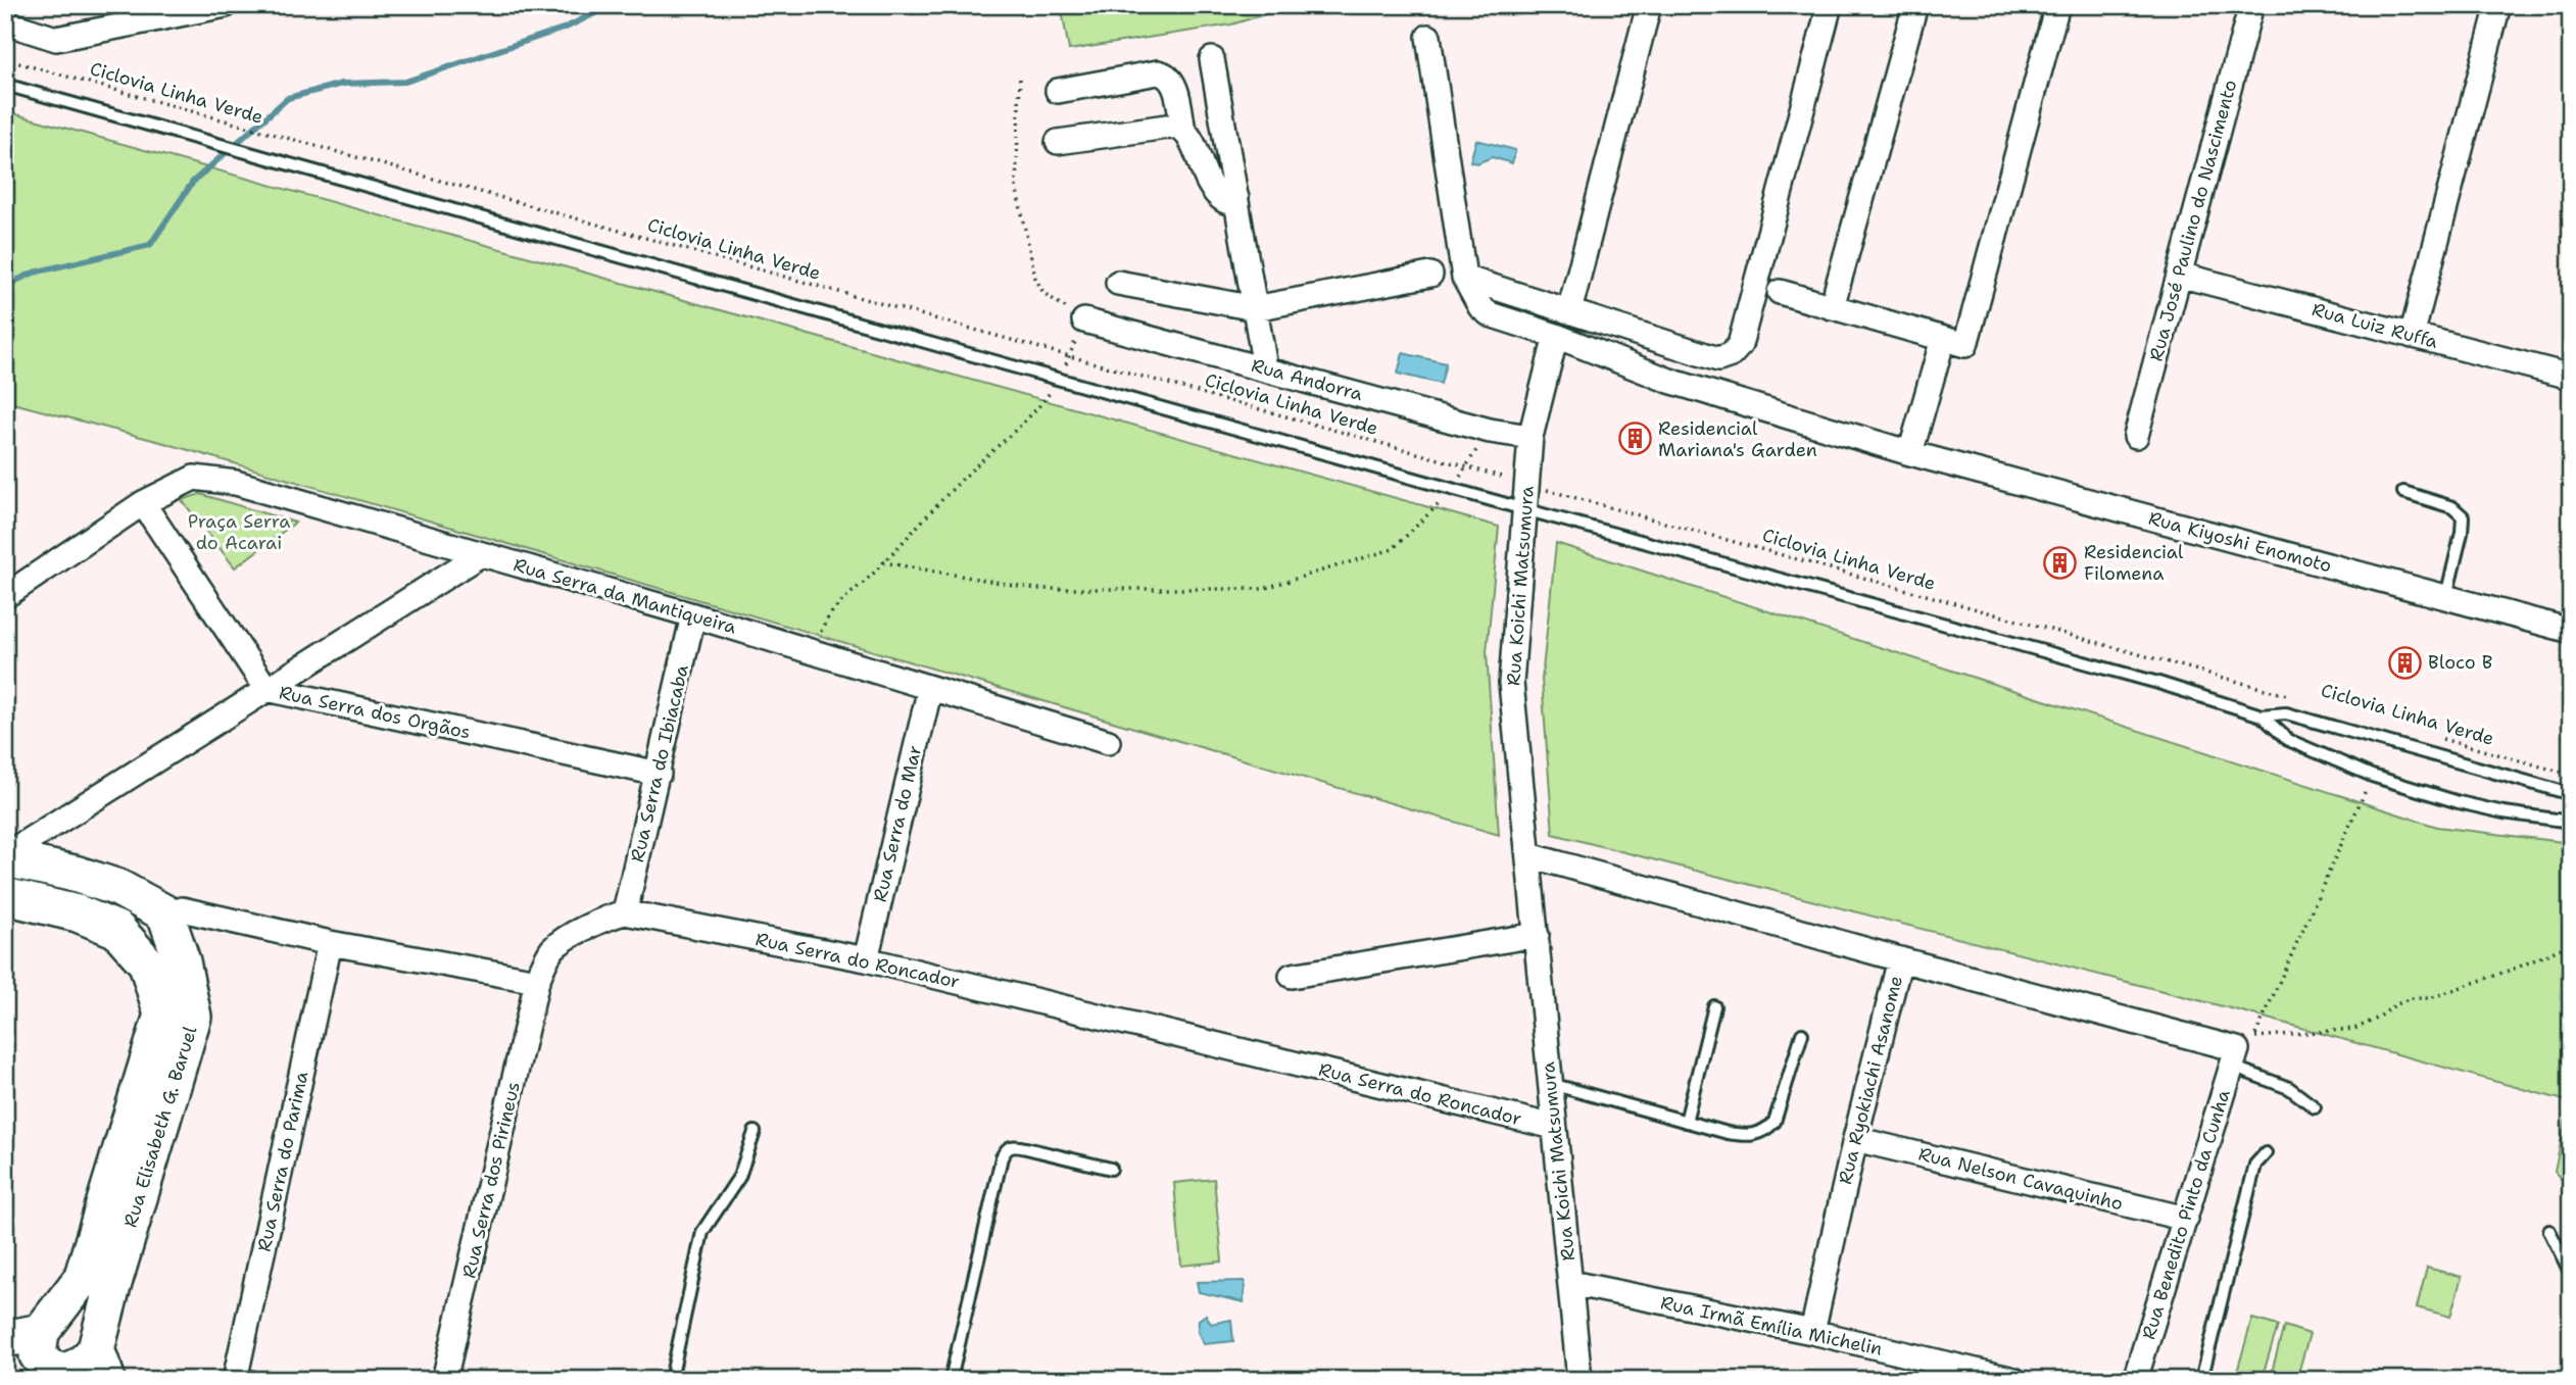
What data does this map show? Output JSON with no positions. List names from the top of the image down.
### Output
{
  "streets": {
    "main road": ["Rua Elisabeth G. Baruel"],
    "street": [
      "Rua José Paulino do Nascimento",
      "Rua Luiz Ruffa",
      "Rua Andorra",
      "Rua Kiyoshi Enomoto",
      "Rua Koichi Matsumura",
      "Rua Serra da Mantiqueira",
      "Rua Serra dos Orgãos",
      "Rua Serra do Ibiacaba",
      "Rua Serra do Mar",
      "Rua Serra do Roncador",
      "Rua Ryokiachi Asanome",
      "Rua Serra do Parima",
      "Rua Nelson Cavaquinho",
      "Rua Serra dos Pirineus",
      "Rua Benedito Pinto da Cunha",
      "Rua Irmã Emília Michelin"
    ],
    "path": ["Ciclovia Linha Verde"]
  },
  "crossings": [
    ["Ciclovia Linha Verde", "Rua Koichi Matsumura"],
    ["Rua José Paulino do Nascimento", "Rua Luiz Ruffa"],
    ["Rua Andorra", "Rua Koichi Matsumura"],
    ["Rua Koichi Matsumura", "Rua Serra do Roncador"],
    ["Rua Koichi Matsumura", "Rua Irmã Emília Michelin"],
    ["Rua Serra da Mantiqueira", "Rua Serra dos Orgãos"],
    ["Rua Serra da Mantiqueira", "Rua Serra do Ibiacaba"],
    ["Rua Serra da Mantiqueira", "Rua Serra do Mar"],
    ["Rua Serra dos Orgãos", "Rua Serra do Ibiacaba"],
    ["Rua Serra do Ibiacaba", "Rua Serra do Roncador"],
    ["Rua Serra do Mar", "Rua Serra do Roncador"],
    ["Rua Ryokiachi Asanome", "Rua Nelson Cavaquinho"],
    ["Rua Ryokiachi Asanome", "Rua Benedito Pinto da Cunha"],
    ["Rua Ryokiachi Asanome", "Rua Irmã Emília Michelin"],
    ["Rua Nelson Cavaquinho", "Rua Benedito Pinto da Cunha"]
  ],
  "parks": ["Praça Serra do Acarai"],
  "places": {
    "building": ["Residencial Mariana's Garden", "Residencial Filomena", "Bloco B"]
  }
}
